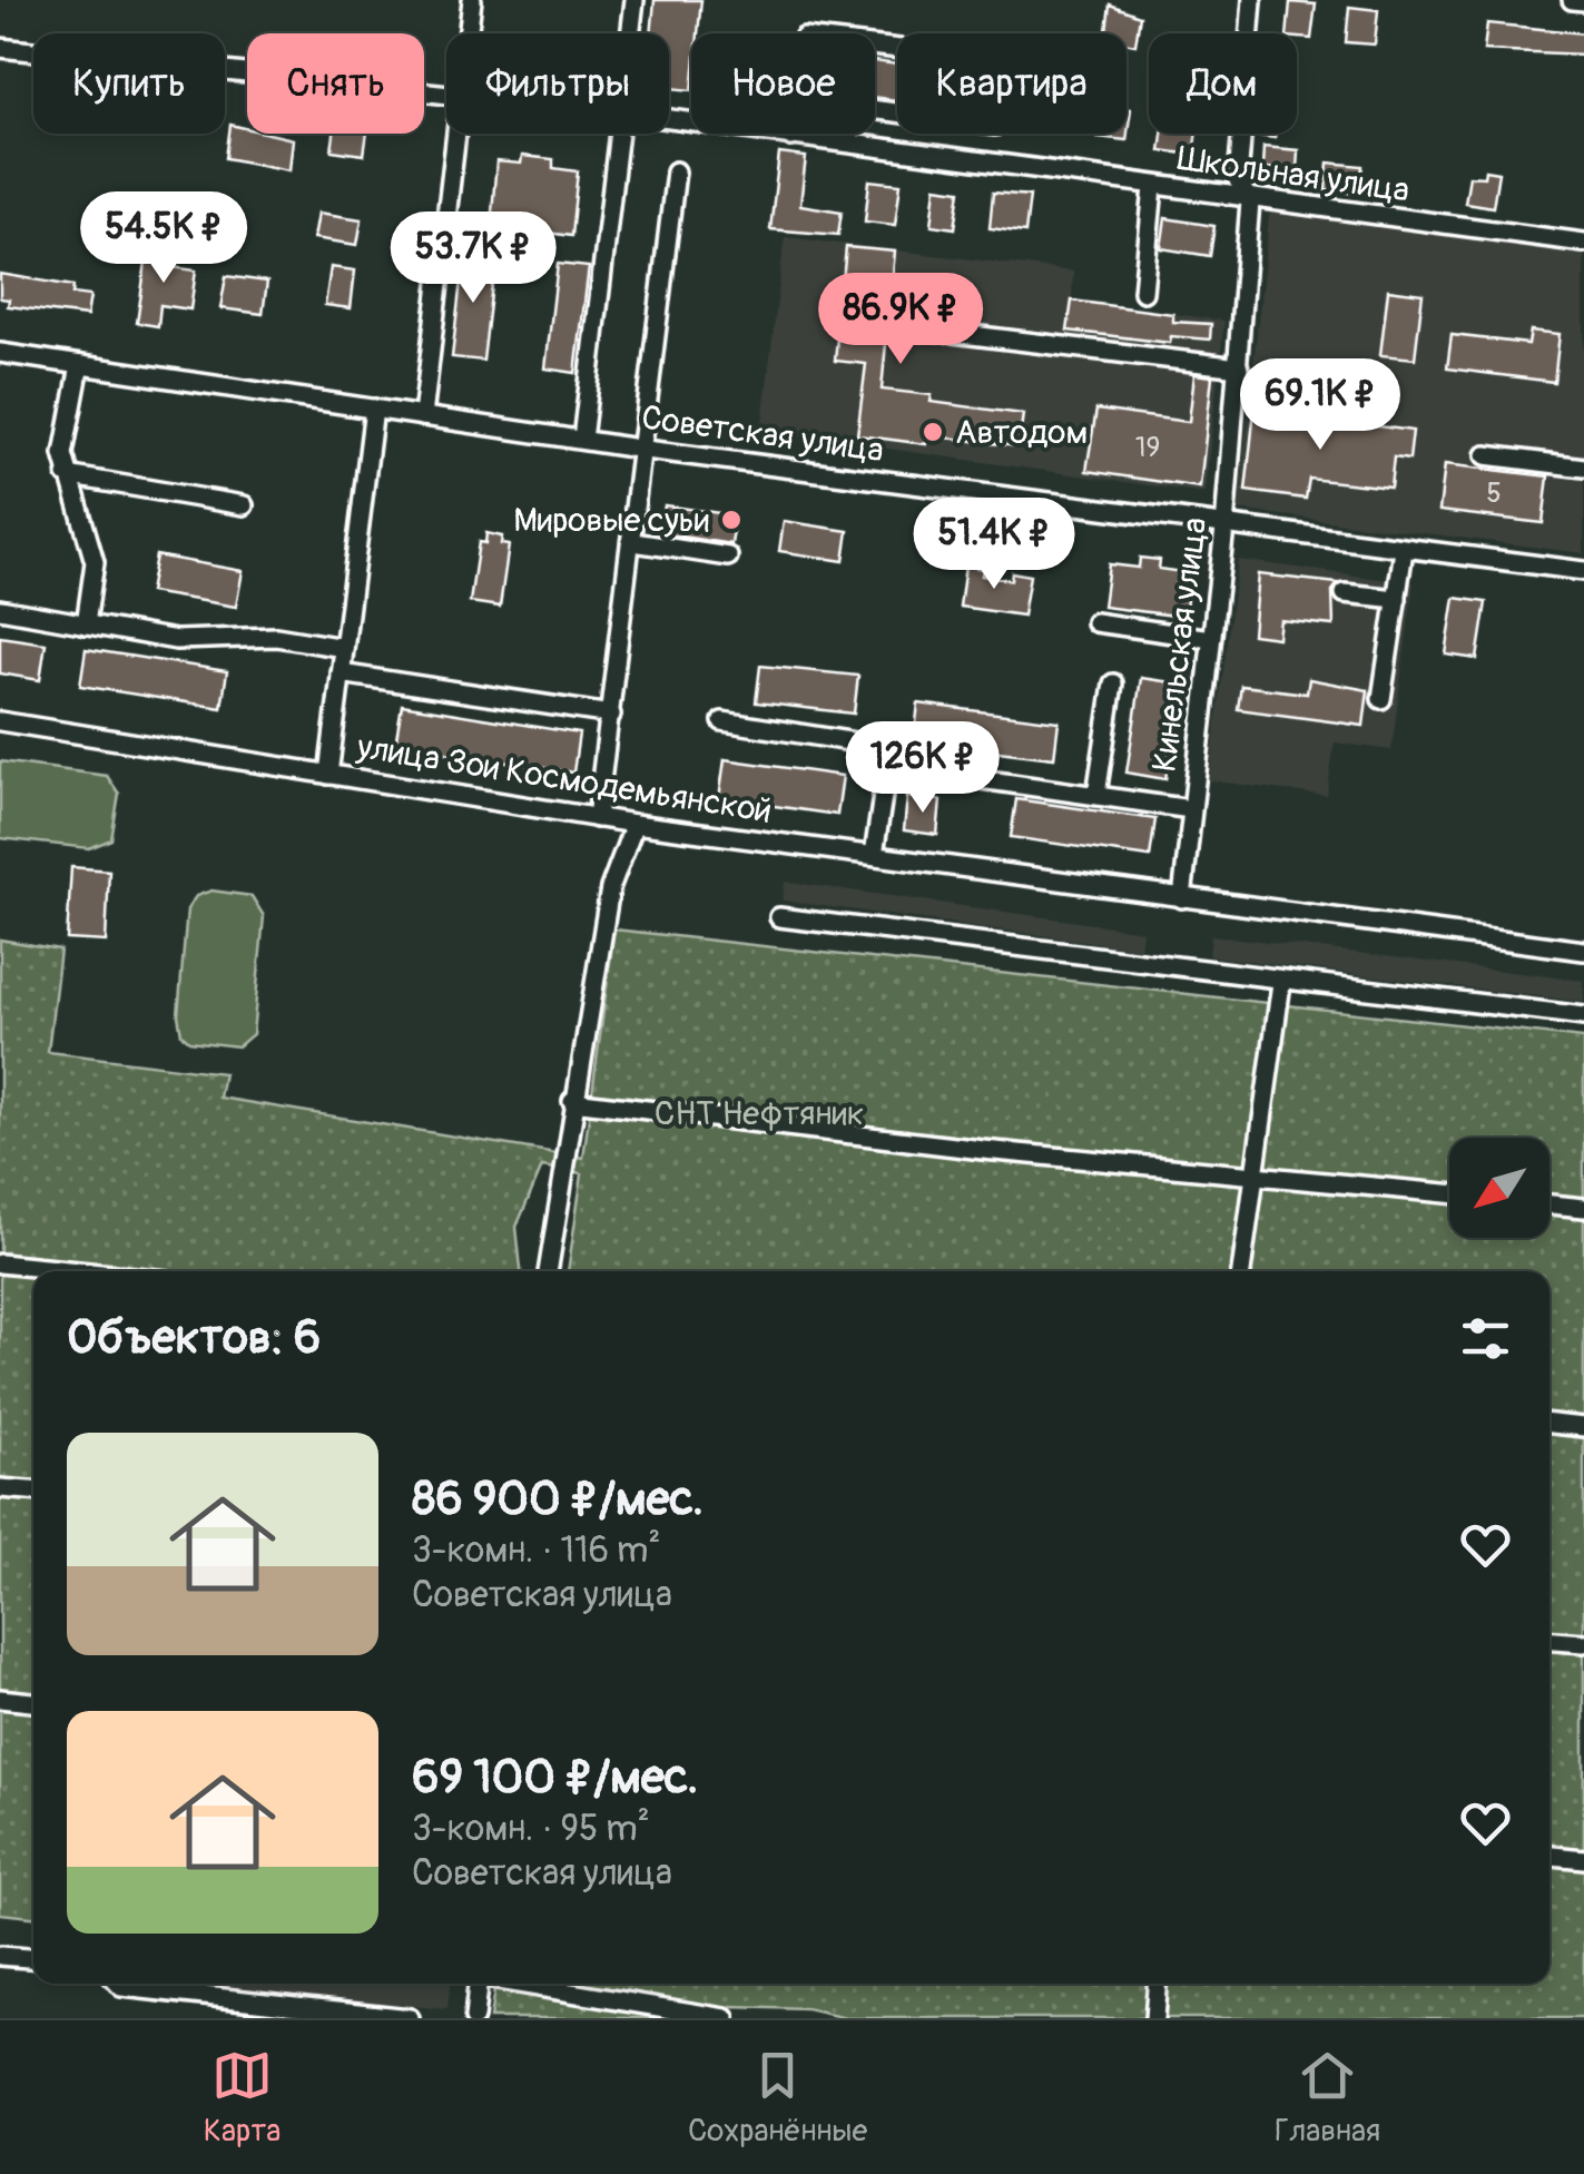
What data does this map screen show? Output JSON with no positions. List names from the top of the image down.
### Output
{
  "streets": {
    "street": [
      "Школьная улица",
      "Советская улица",
      "Кинельская улица",
      "улица Зои Космодемьянской"
    ]
  },
  "crossings": [
    ["Школьная улица", "Кинельская улица"],
    ["Советская улица", "Кинельская улица"],
    ["Кинельская улица", "улица Зои Космодемьянской"]
  ],
  "parks": ["СНТ Нефтяник"],
  "places": ["Автодом", "Мировые суьи"],
  "house_numbers": ["19", "5"],
  "north": "bottom left",
  "page": {
    "chip": [
      "Купить",
      "Снять",
      "Фильтры",
      "Новое",
      "Квартира",
      "Дом"
    ],
    "price": [
      "54.5K ₽",
      "53.7K ₽",
      "86.9K ₽",
      "69.1K ₽",
      "51.4K ₽",
      "126K ₽"
    ],
    "heading": "Объектов: 6",
    "list": [
      {
        "name": "86 900 ₽/мес.",
        "note": "3-комн. · 116 m² · Советская улица"
      },
      {
        "name": "69 100 ₽/мес.",
        "note": "3-комн. · 95 m² · Советская улица"
      }
    ],
    "tabs": ["Карта", "Сохранённые", "Главная"]
  }
}
